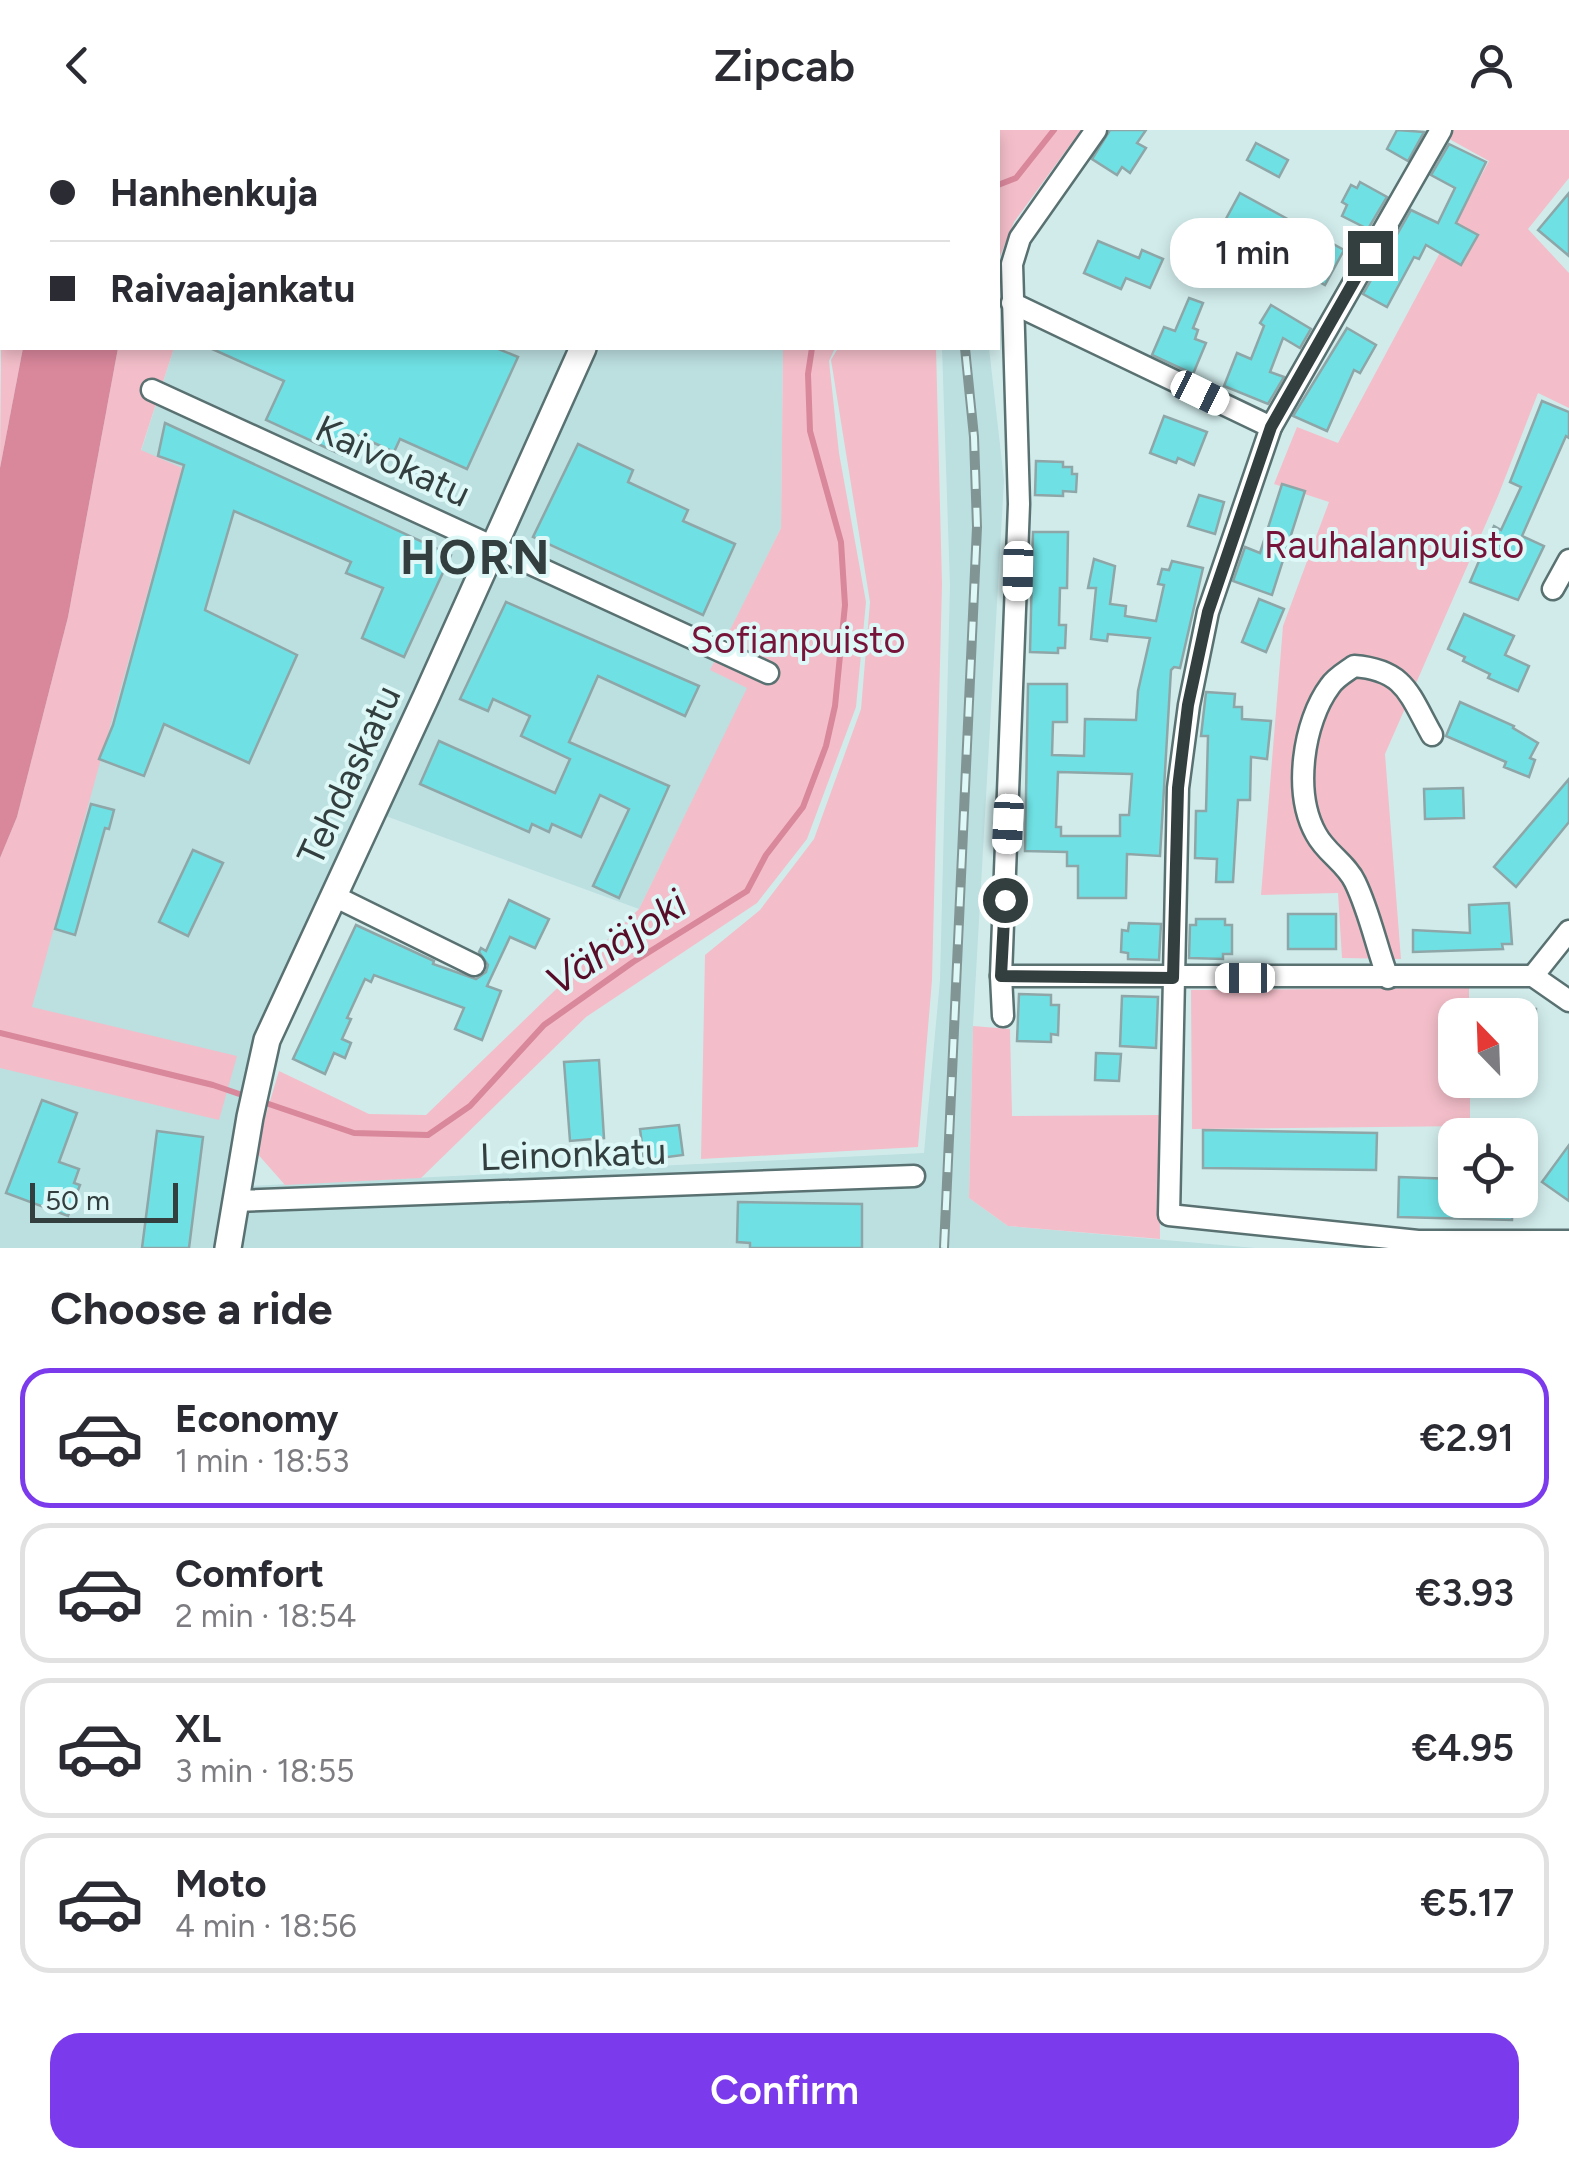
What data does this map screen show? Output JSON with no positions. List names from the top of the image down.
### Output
{
  "streets": {
    "street": ["Kaivokatu", "Tehdaskatu", "Leinonkatu"]
  },
  "crossings": [
    ["Kaivokatu", "Tehdaskatu"],
    ["Tehdaskatu", "Leinonkatu"]
  ],
  "districts": ["HORN"],
  "water": ["Vähäjoki"],
  "parks": ["Rauhalanpuisto", "Sofianpuisto"],
  "scale_bar": "50 m",
  "north": "top left",
  "page": {
    "header": "Zipcab",
    "banner": ["Hanhenkuja", "Raivaajankatu"],
    "bubble": "1 min",
    "scale": "50 m",
    "heading": "Choose a ride",
    "list": [
      {
        "name": "Economy",
        "note": "1 min · 18:53",
        "value": "€2.91"
      },
      {
        "name": "Comfort",
        "note": "2 min · 18:54",
        "value": "€3.93"
      },
      {
        "name": "XL",
        "note": "3 min · 18:55",
        "value": "€4.95"
      },
      {
        "name": "Moto",
        "note": "4 min · 18:56",
        "value": "€5.17"
      }
    ],
    "buttons": "Confirm"
  }
}
